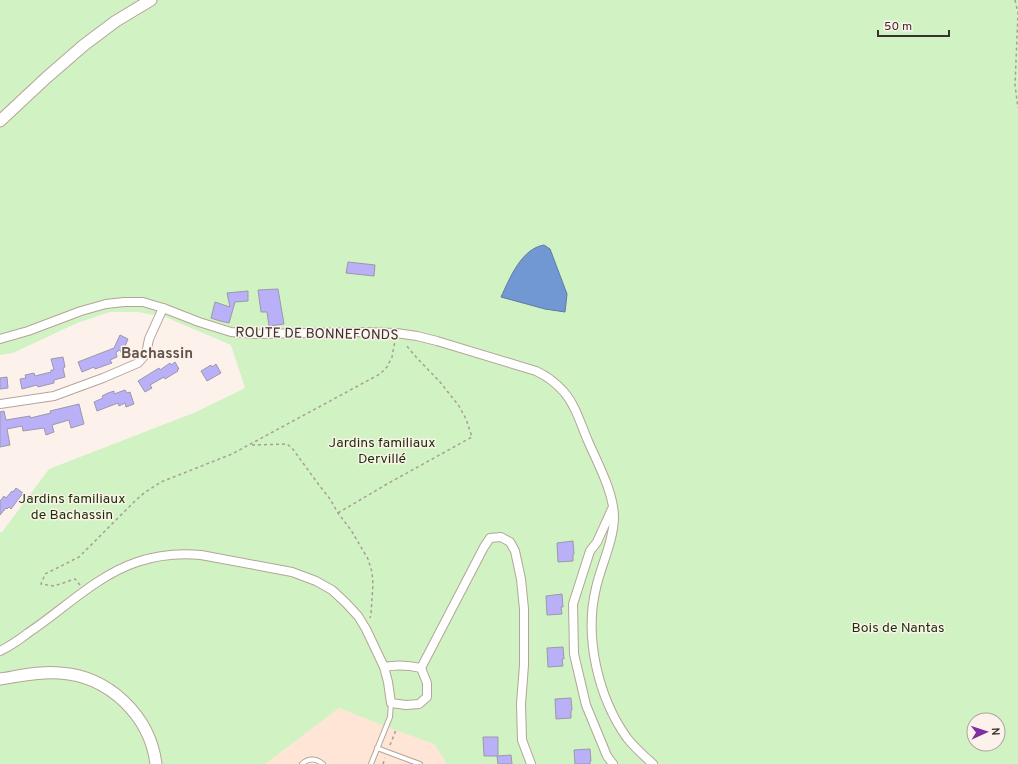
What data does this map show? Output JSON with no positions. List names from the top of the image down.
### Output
{
  "streets": {
    "street": ["ROUTE DE BONNEFONDS"]
  },
  "districts": ["Bachassin"],
  "parks": ["Jardins familiaux Dervillé", "Jardins familiaux de Bachassin", "Bois de Nantas"],
  "scale_bar": "50 m",
  "north": "right"
}
